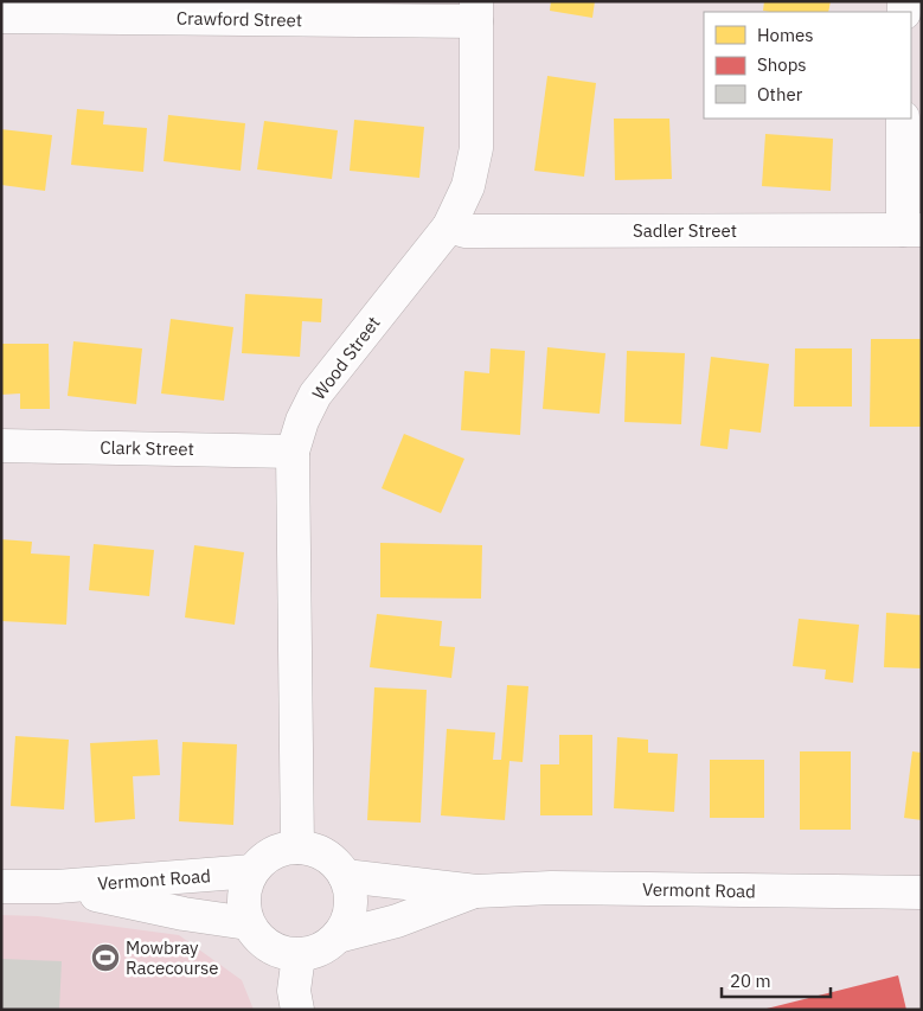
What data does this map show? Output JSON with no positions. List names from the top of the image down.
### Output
{
  "streets": {
    "street": [
      "Crawford Street",
      "Sadler Street",
      "Wood Street",
      "Clark Street",
      "Vermont Road"
    ]
  },
  "crossings": [
    ["Crawford Street", "Wood Street"],
    ["Sadler Street", "Wood Street"],
    ["Wood Street", "Clark Street"],
    ["Wood Street", "Vermont Road"]
  ],
  "places": {
    "sports": ["Mowbray Racecourse"]
  },
  "legend": ["Homes", "Shops", "Other"],
  "scale_bar": "20 m"
}
